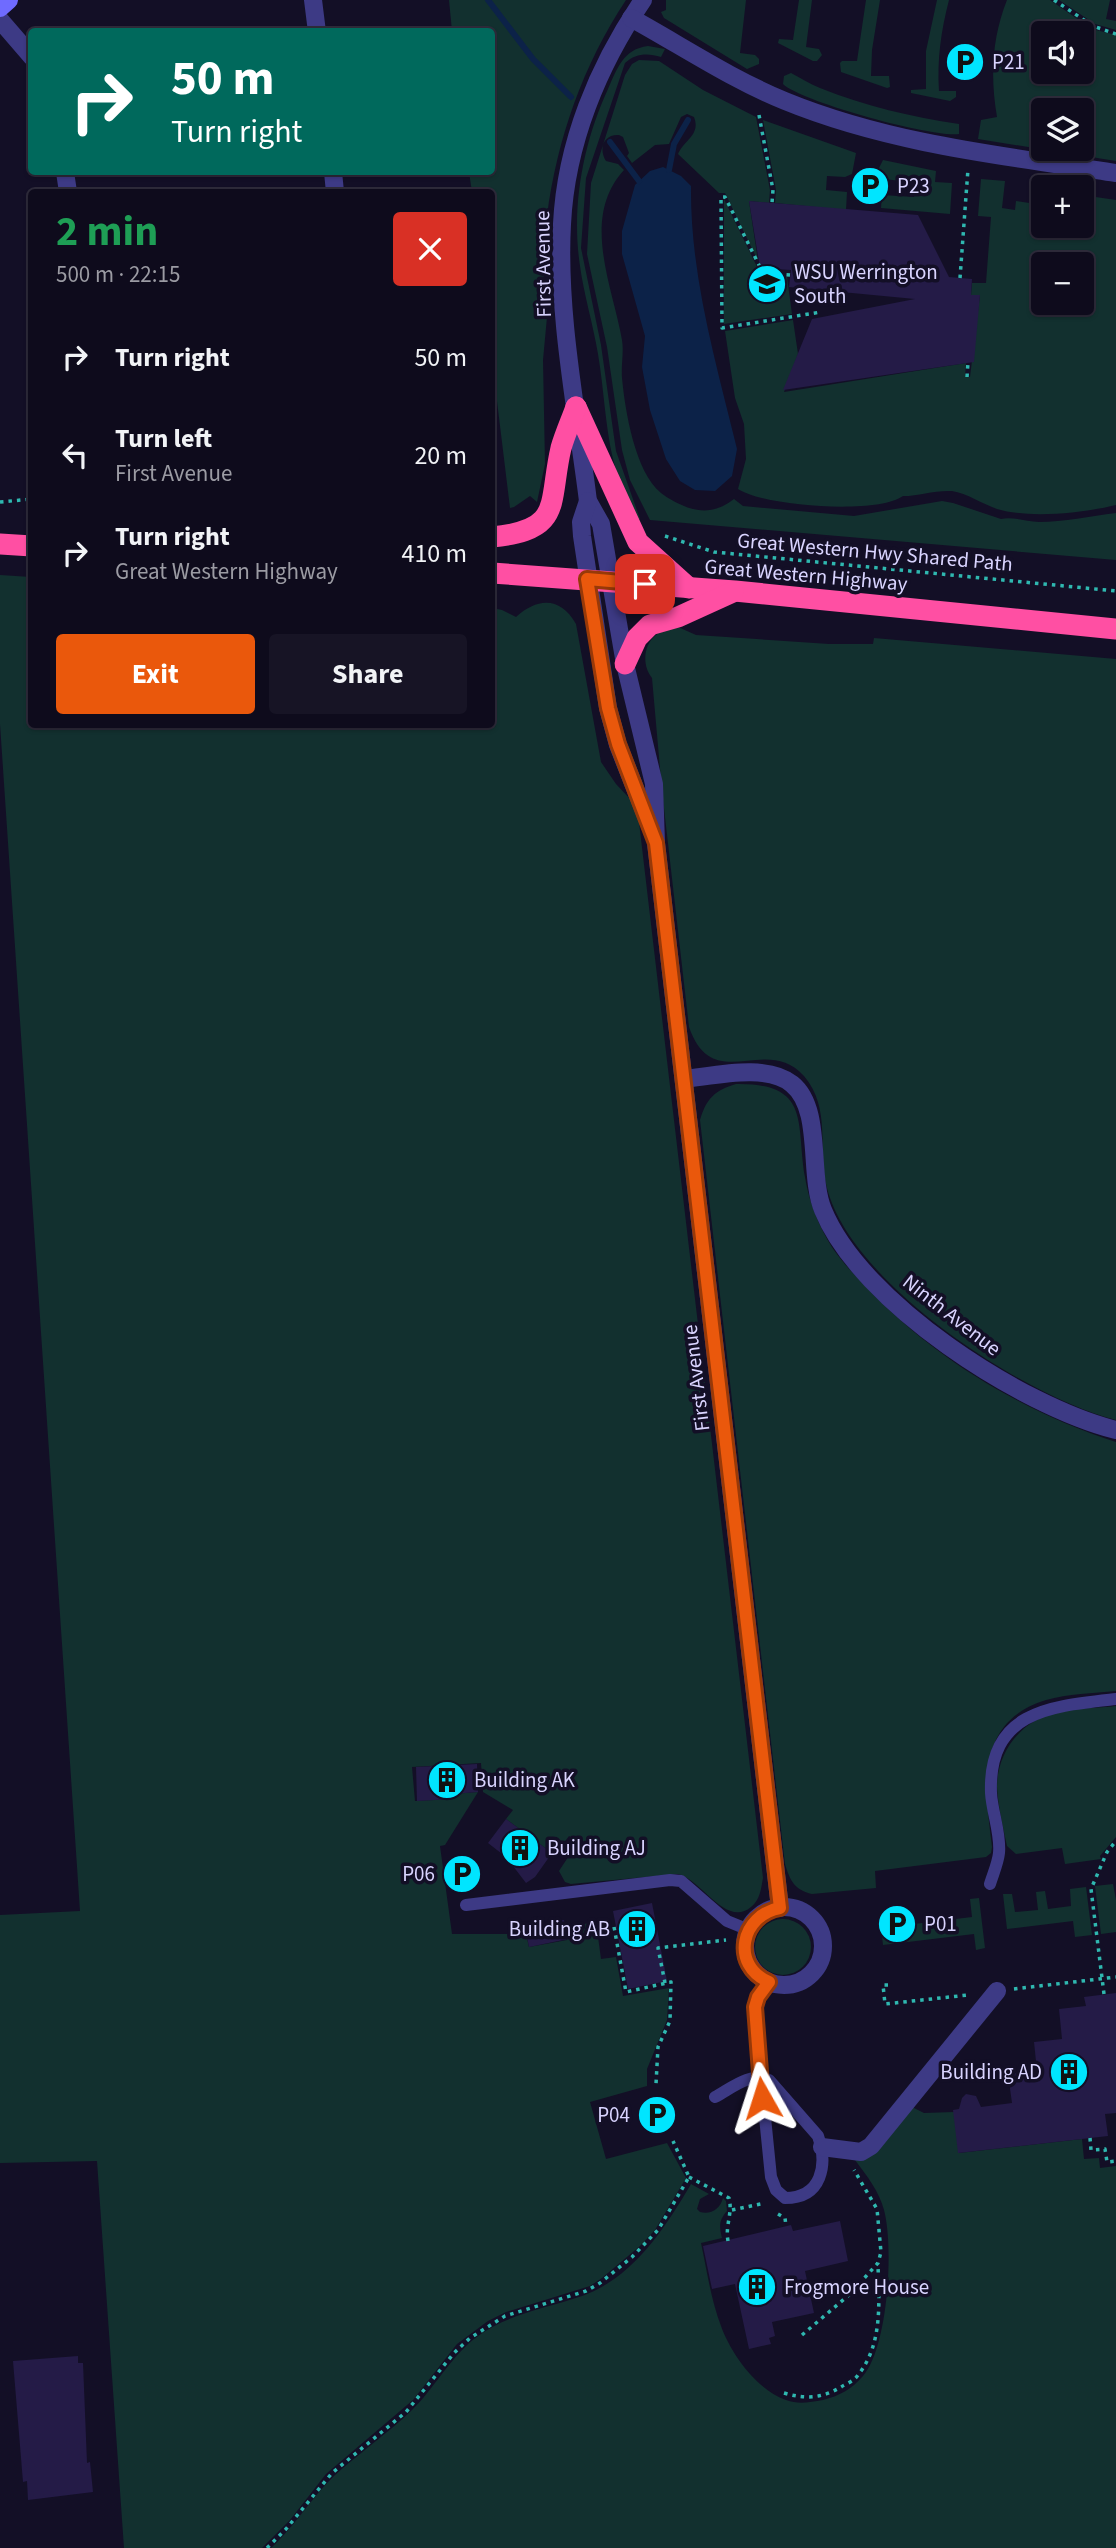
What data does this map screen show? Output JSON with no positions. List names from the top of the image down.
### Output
{
  "streets": {
    "highway": ["Great Western Highway"],
    "street": ["First Avenue", "Ninth Avenue"],
    "path": ["Great Western Hwy Shared Path"]
  },
  "crossings": [
    ["First Avenue", "Great Western Highway"],
    ["First Avenue", "Ninth Avenue"]
  ],
  "places": {
    "parking": [
      "P21",
      "P23",
      "P06",
      "P01",
      "P04"
    ],
    "school or university": ["WSU Werrington South"],
    "building": [
      "Building AK",
      "Building AJ",
      "Building AB",
      "Building AD",
      "Frogmore House"
    ]
  },
  "page": {
    "map_buttons": ["+", "−"],
    "turn": ["50 m", "Turn right"],
    "heading": ["2 min", "500 m · 22:15"],
    "list": [
      {
        "name": "Turn right",
        "value": "50 m"
      },
      {
        "name": "Turn left",
        "note": "First Avenue",
        "value": "20 m"
      },
      {
        "name": "Turn right",
        "note": "Great Western Highway",
        "value": "410 m"
      }
    ],
    "buttons": ["Exit", "Share"]
  }
}
